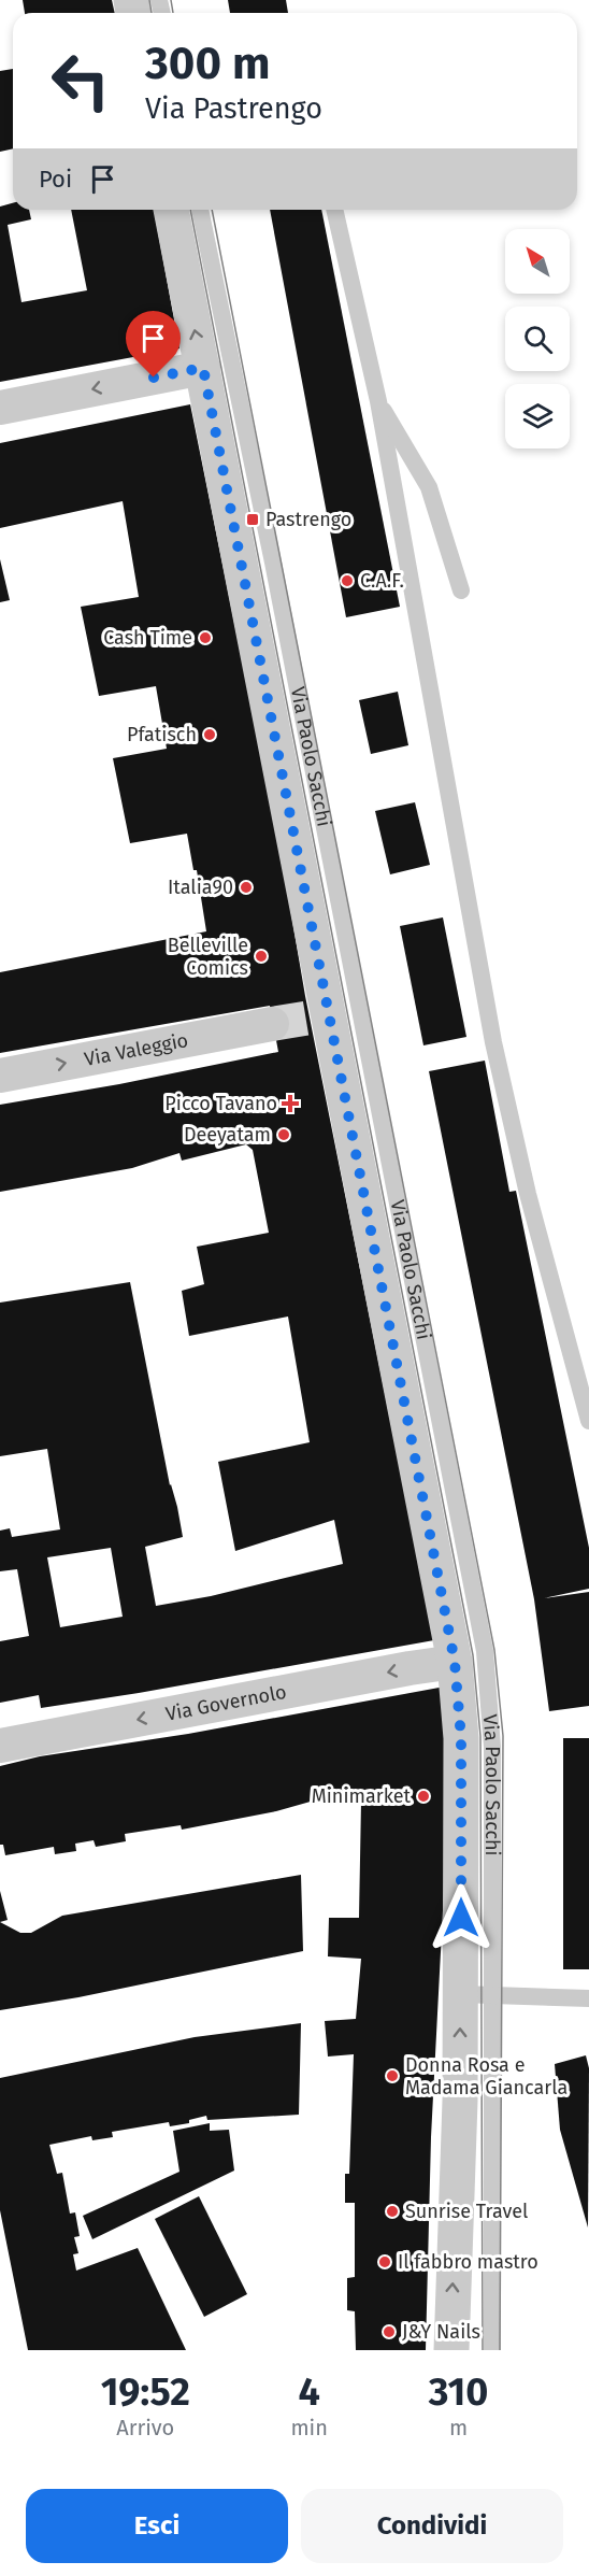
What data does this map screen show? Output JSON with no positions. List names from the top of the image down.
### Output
{
  "streets": {
    "street": ["Via Paolo Sacchi", "Via Valeggio", "Via Governolo"]
  },
  "crossings": [
    ["Via Paolo Sacchi", "Via Governolo"]
  ],
  "one_way": ["Via Valeggio", "Via Governolo"],
  "places": {
    "transit": ["Pastrengo"],
    "other": [
      "C.A.F.",
      "Cash Time",
      "Pfatisch",
      "Italia90",
      "Belleville Comics",
      "Deeyatam",
      "Minimarket",
      "Donna Rosa e Madama Giancarla",
      "Sunrise Travel",
      "Il fabbro mastro",
      "J&Y Nails"
    ],
    "health": ["Picco Tavano"]
  },
  "north": "top left",
  "page": {
    "turn": ["300 m", "Via Pastrengo"],
    "then": "Poi",
    "eta": [
      "19:52",
      "Arrivo",
      "4",
      "min",
      "310",
      "m"
    ],
    "buttons": ["Esci", "Condividi"]
  }
}
